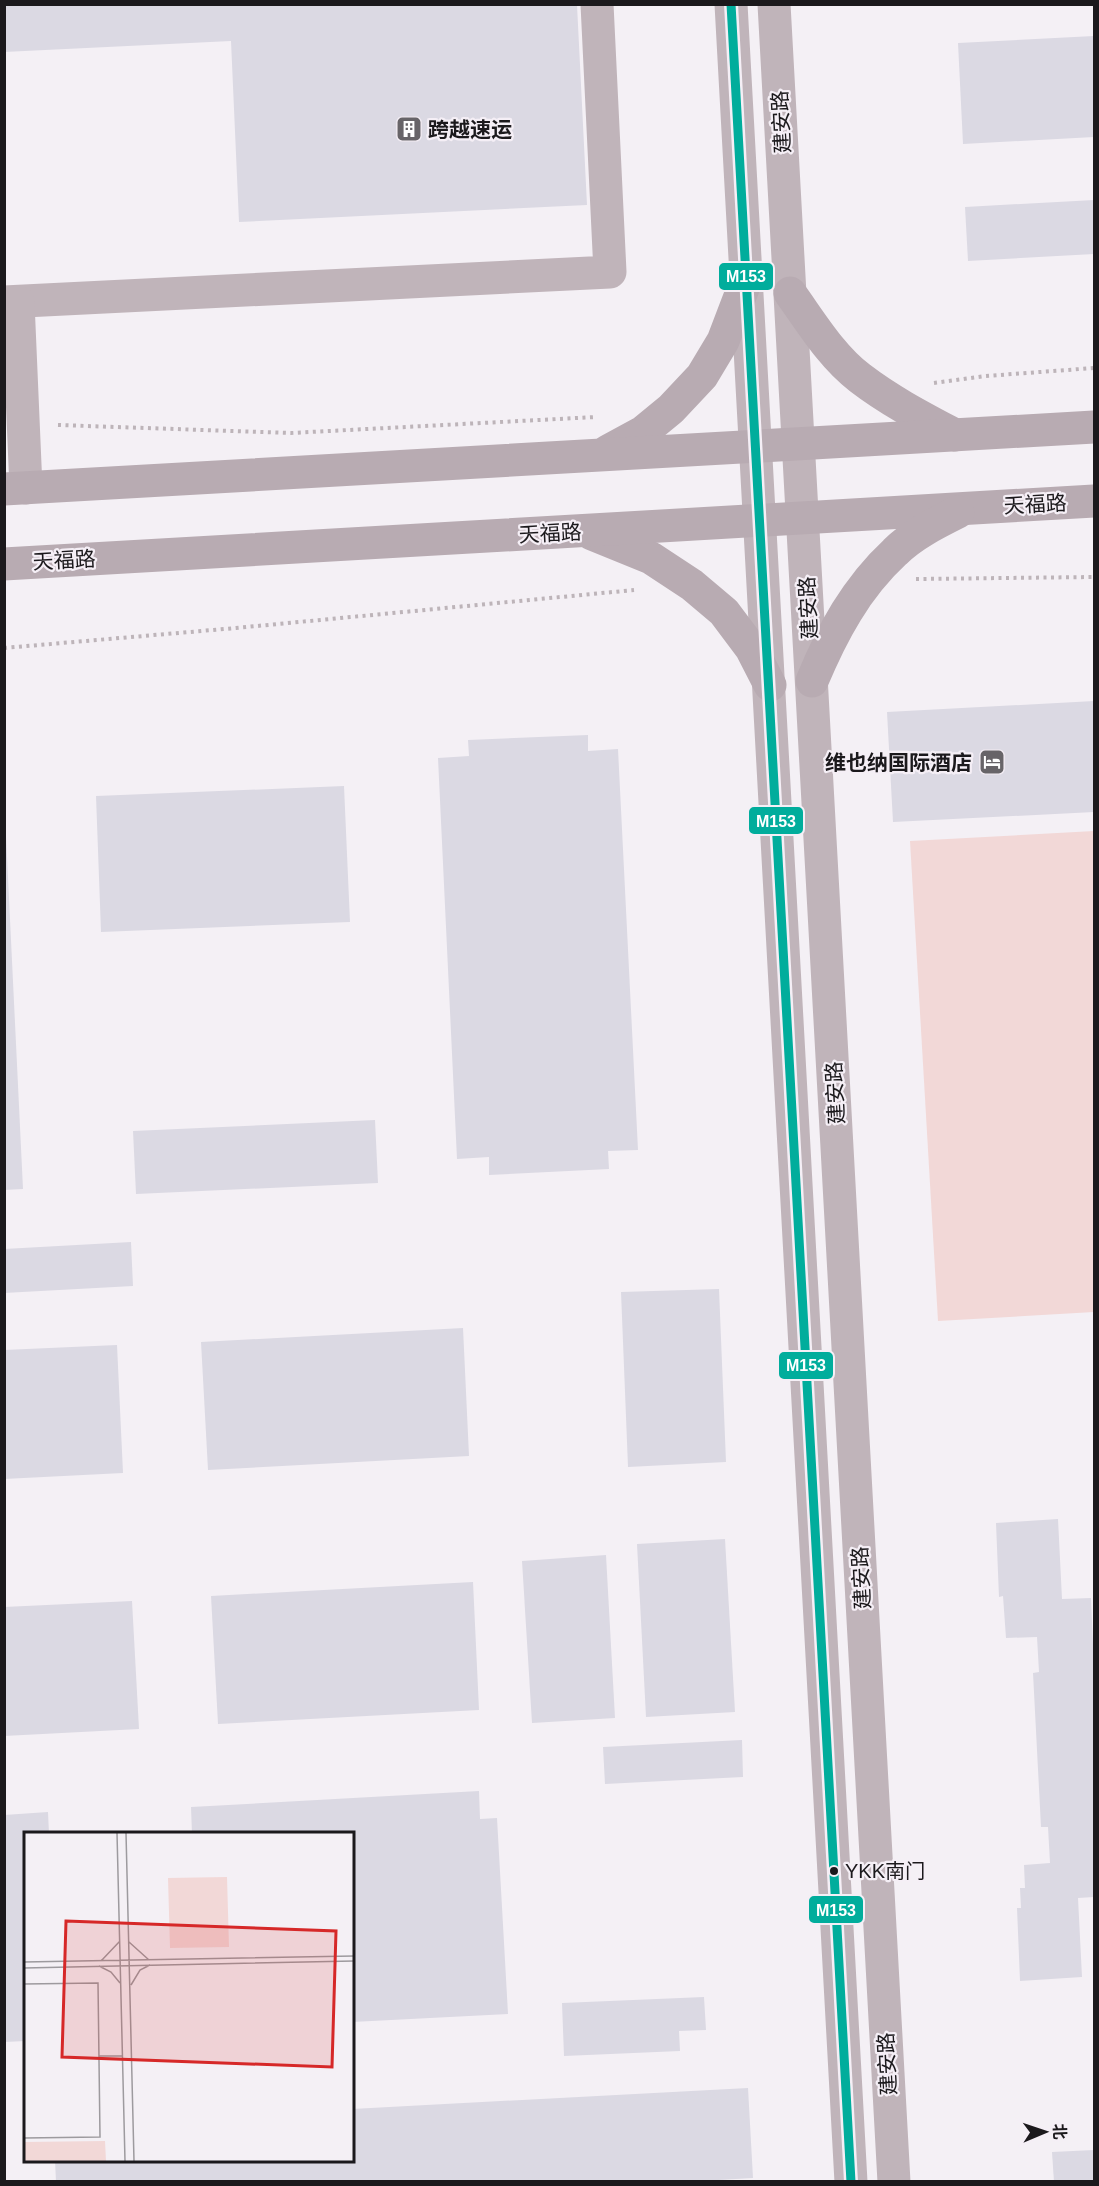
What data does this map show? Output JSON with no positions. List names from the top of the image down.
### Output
{
  "streets": {
    "main road": ["天福路"],
    "street": ["建安路"]
  },
  "crossings": [
    ["建安路", "天福路"]
  ],
  "places": {
    "building": ["跨越速运"],
    "hotel": ["维也纳国际酒店"],
    "other": ["YKK南门"]
  },
  "lines": ["transit line M153"],
  "north": "right"
}
